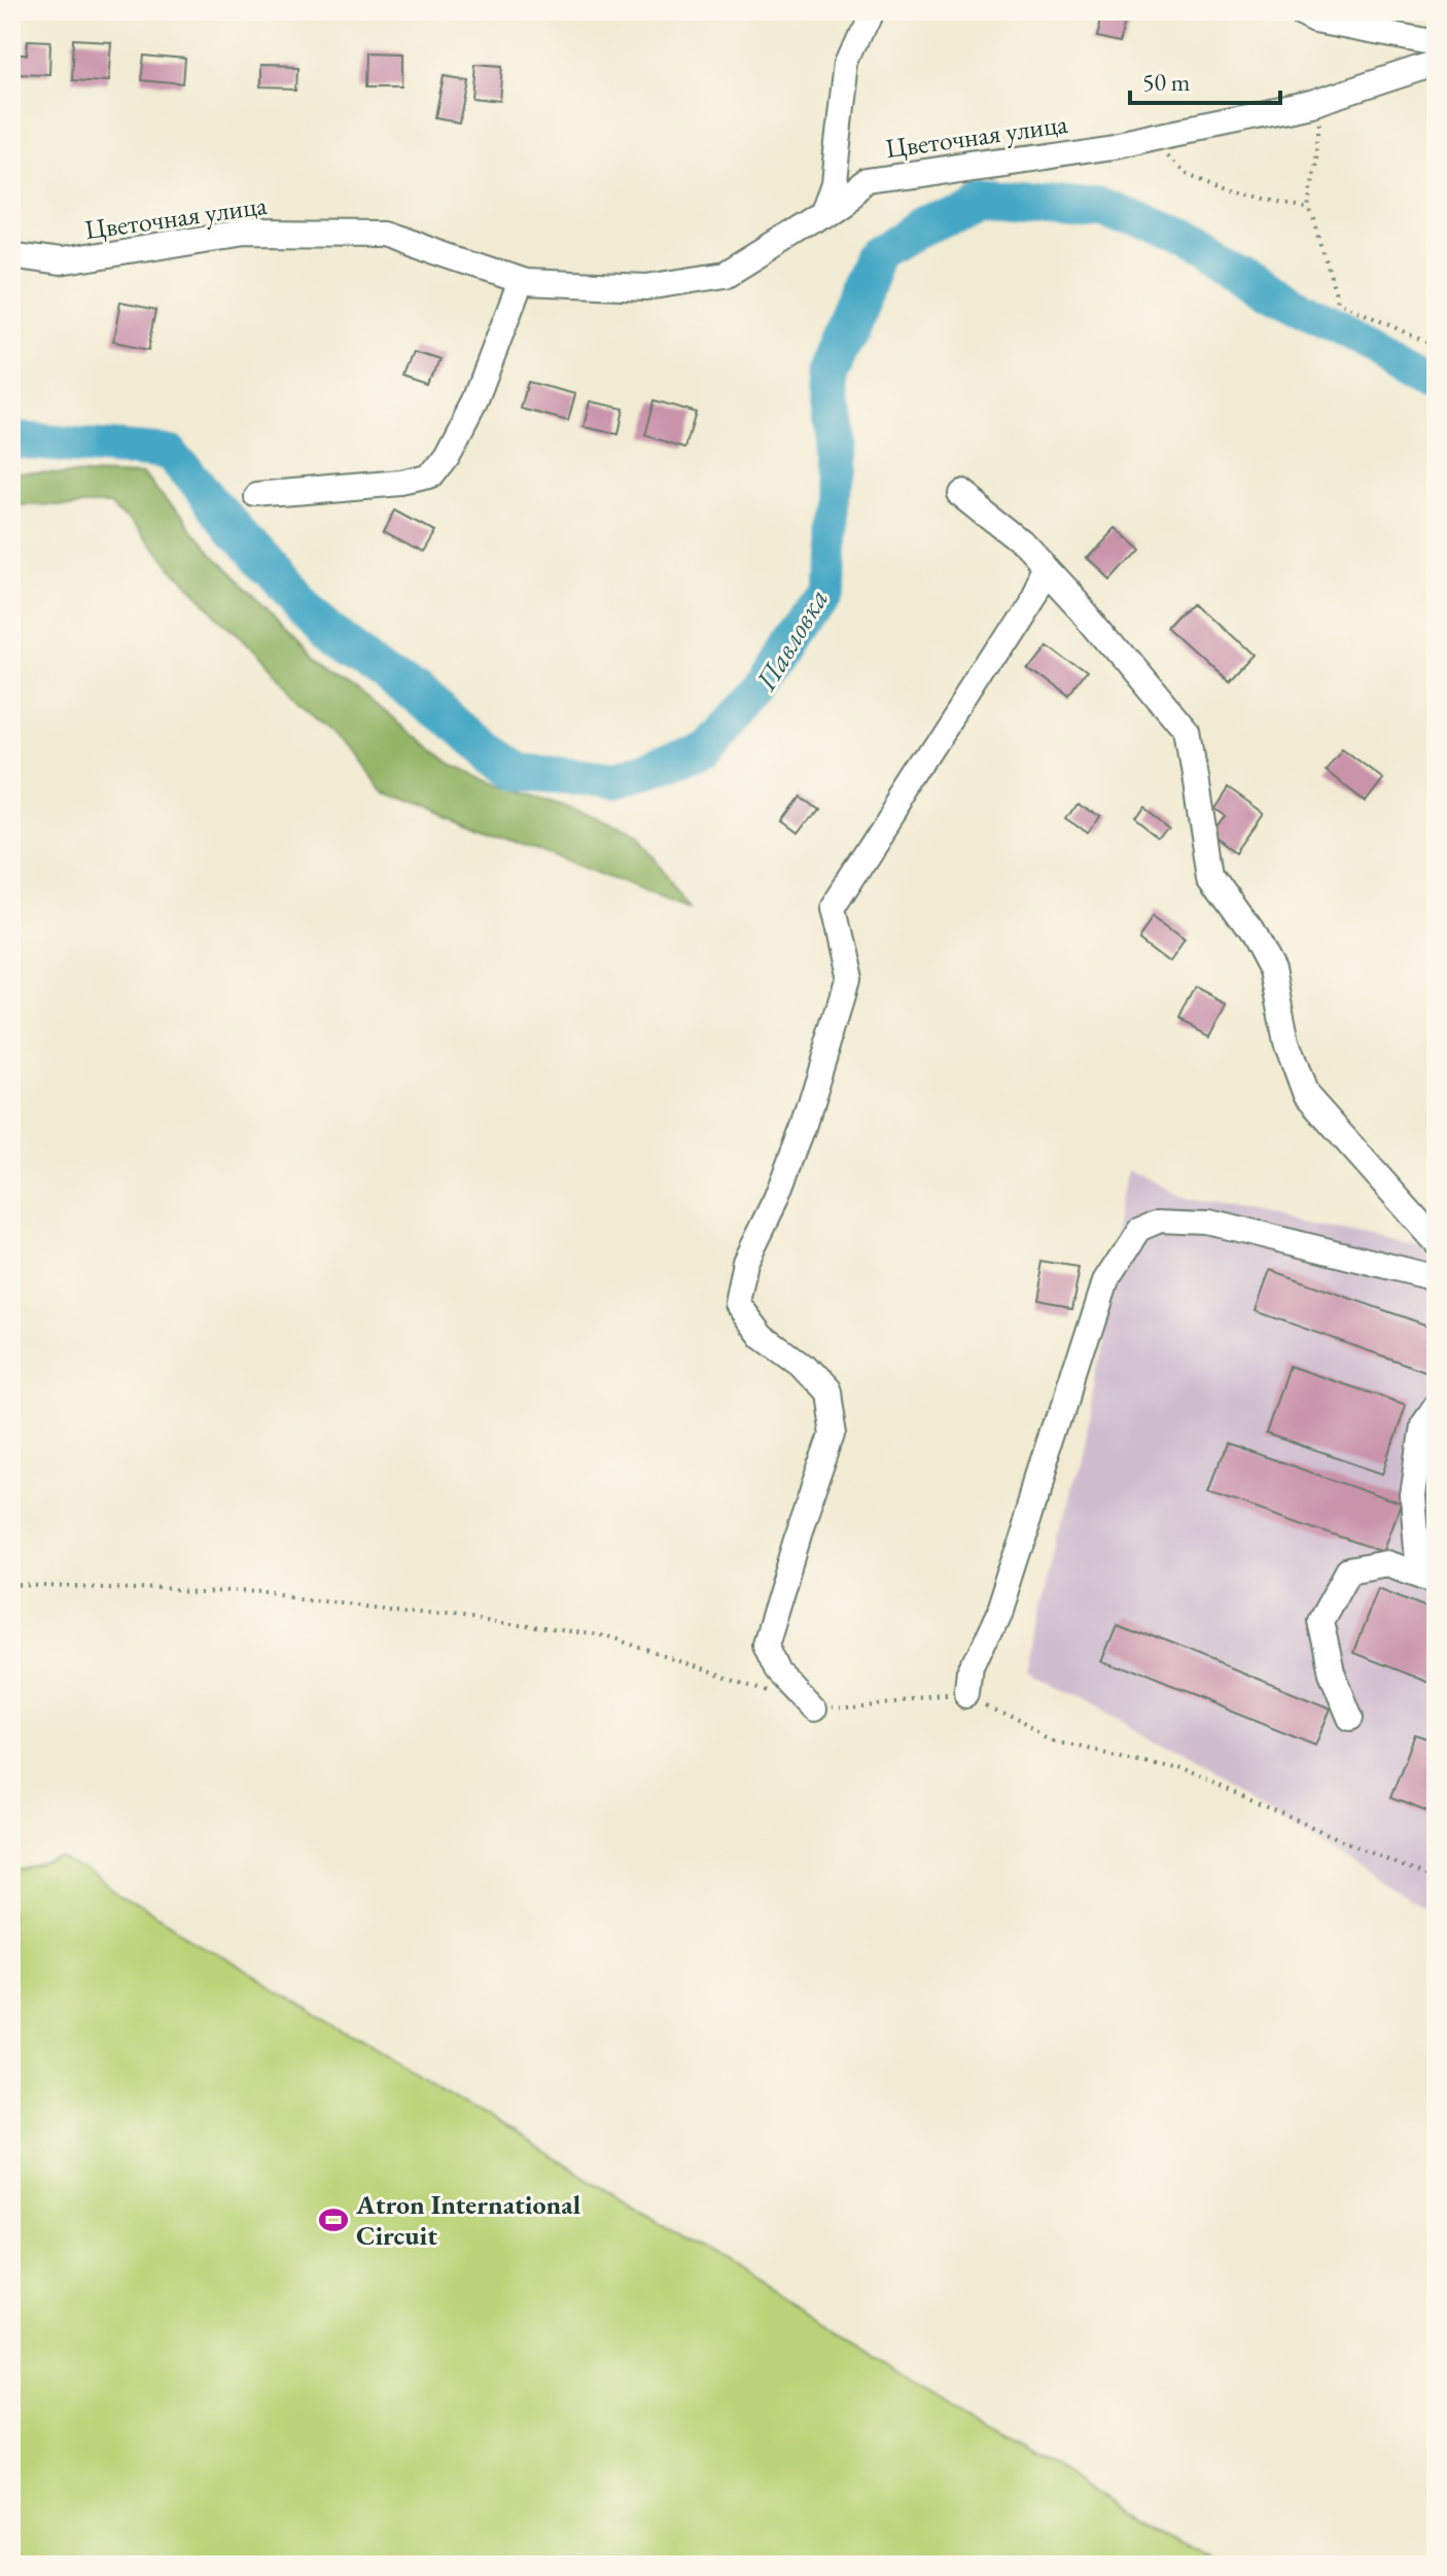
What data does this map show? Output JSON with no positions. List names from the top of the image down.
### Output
{
  "streets": {
    "street": ["Цветочная улица"]
  },
  "water": ["Павловка"],
  "places": {
    "sports": ["Atron International Circuit"]
  },
  "scale_bar": "50 m"
}
